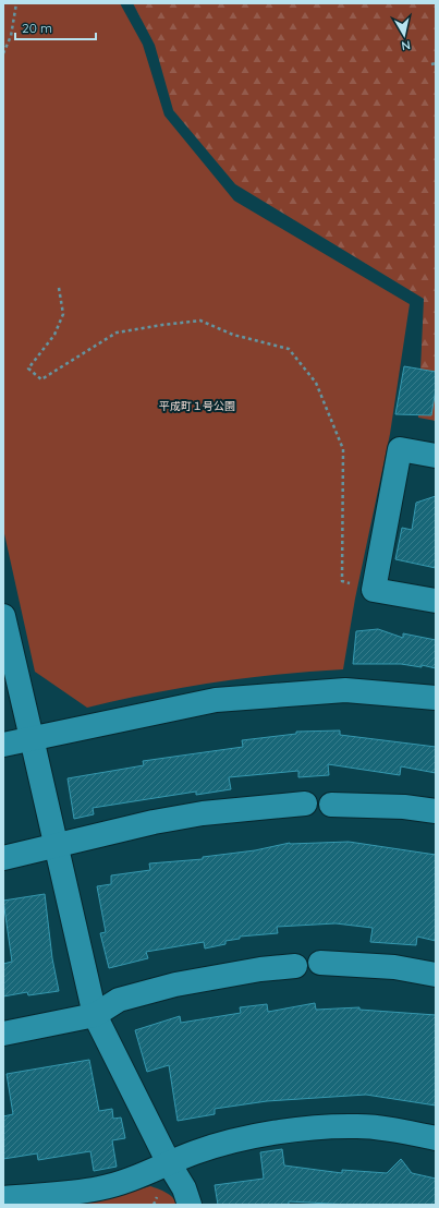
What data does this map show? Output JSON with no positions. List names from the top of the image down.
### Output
{
  "parks": ["平成町１号公園"],
  "scale_bar": "20 m",
  "north": "bottom"
}
